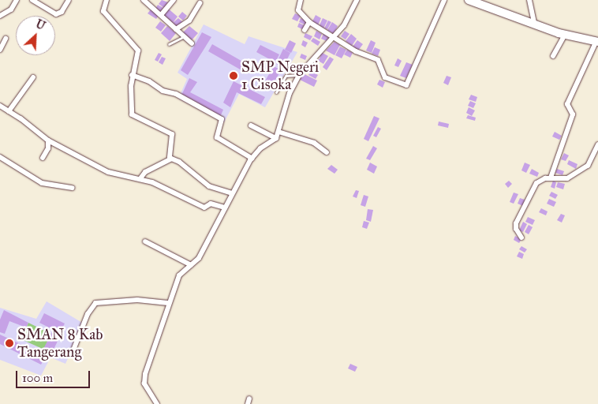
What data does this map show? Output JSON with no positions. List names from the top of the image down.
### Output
{
  "places": ["SMP Negeri 1 Cisoka", "SMAN 8 Kab Tangerang"],
  "scale_bar": "100 m",
  "north": "top right"
}
